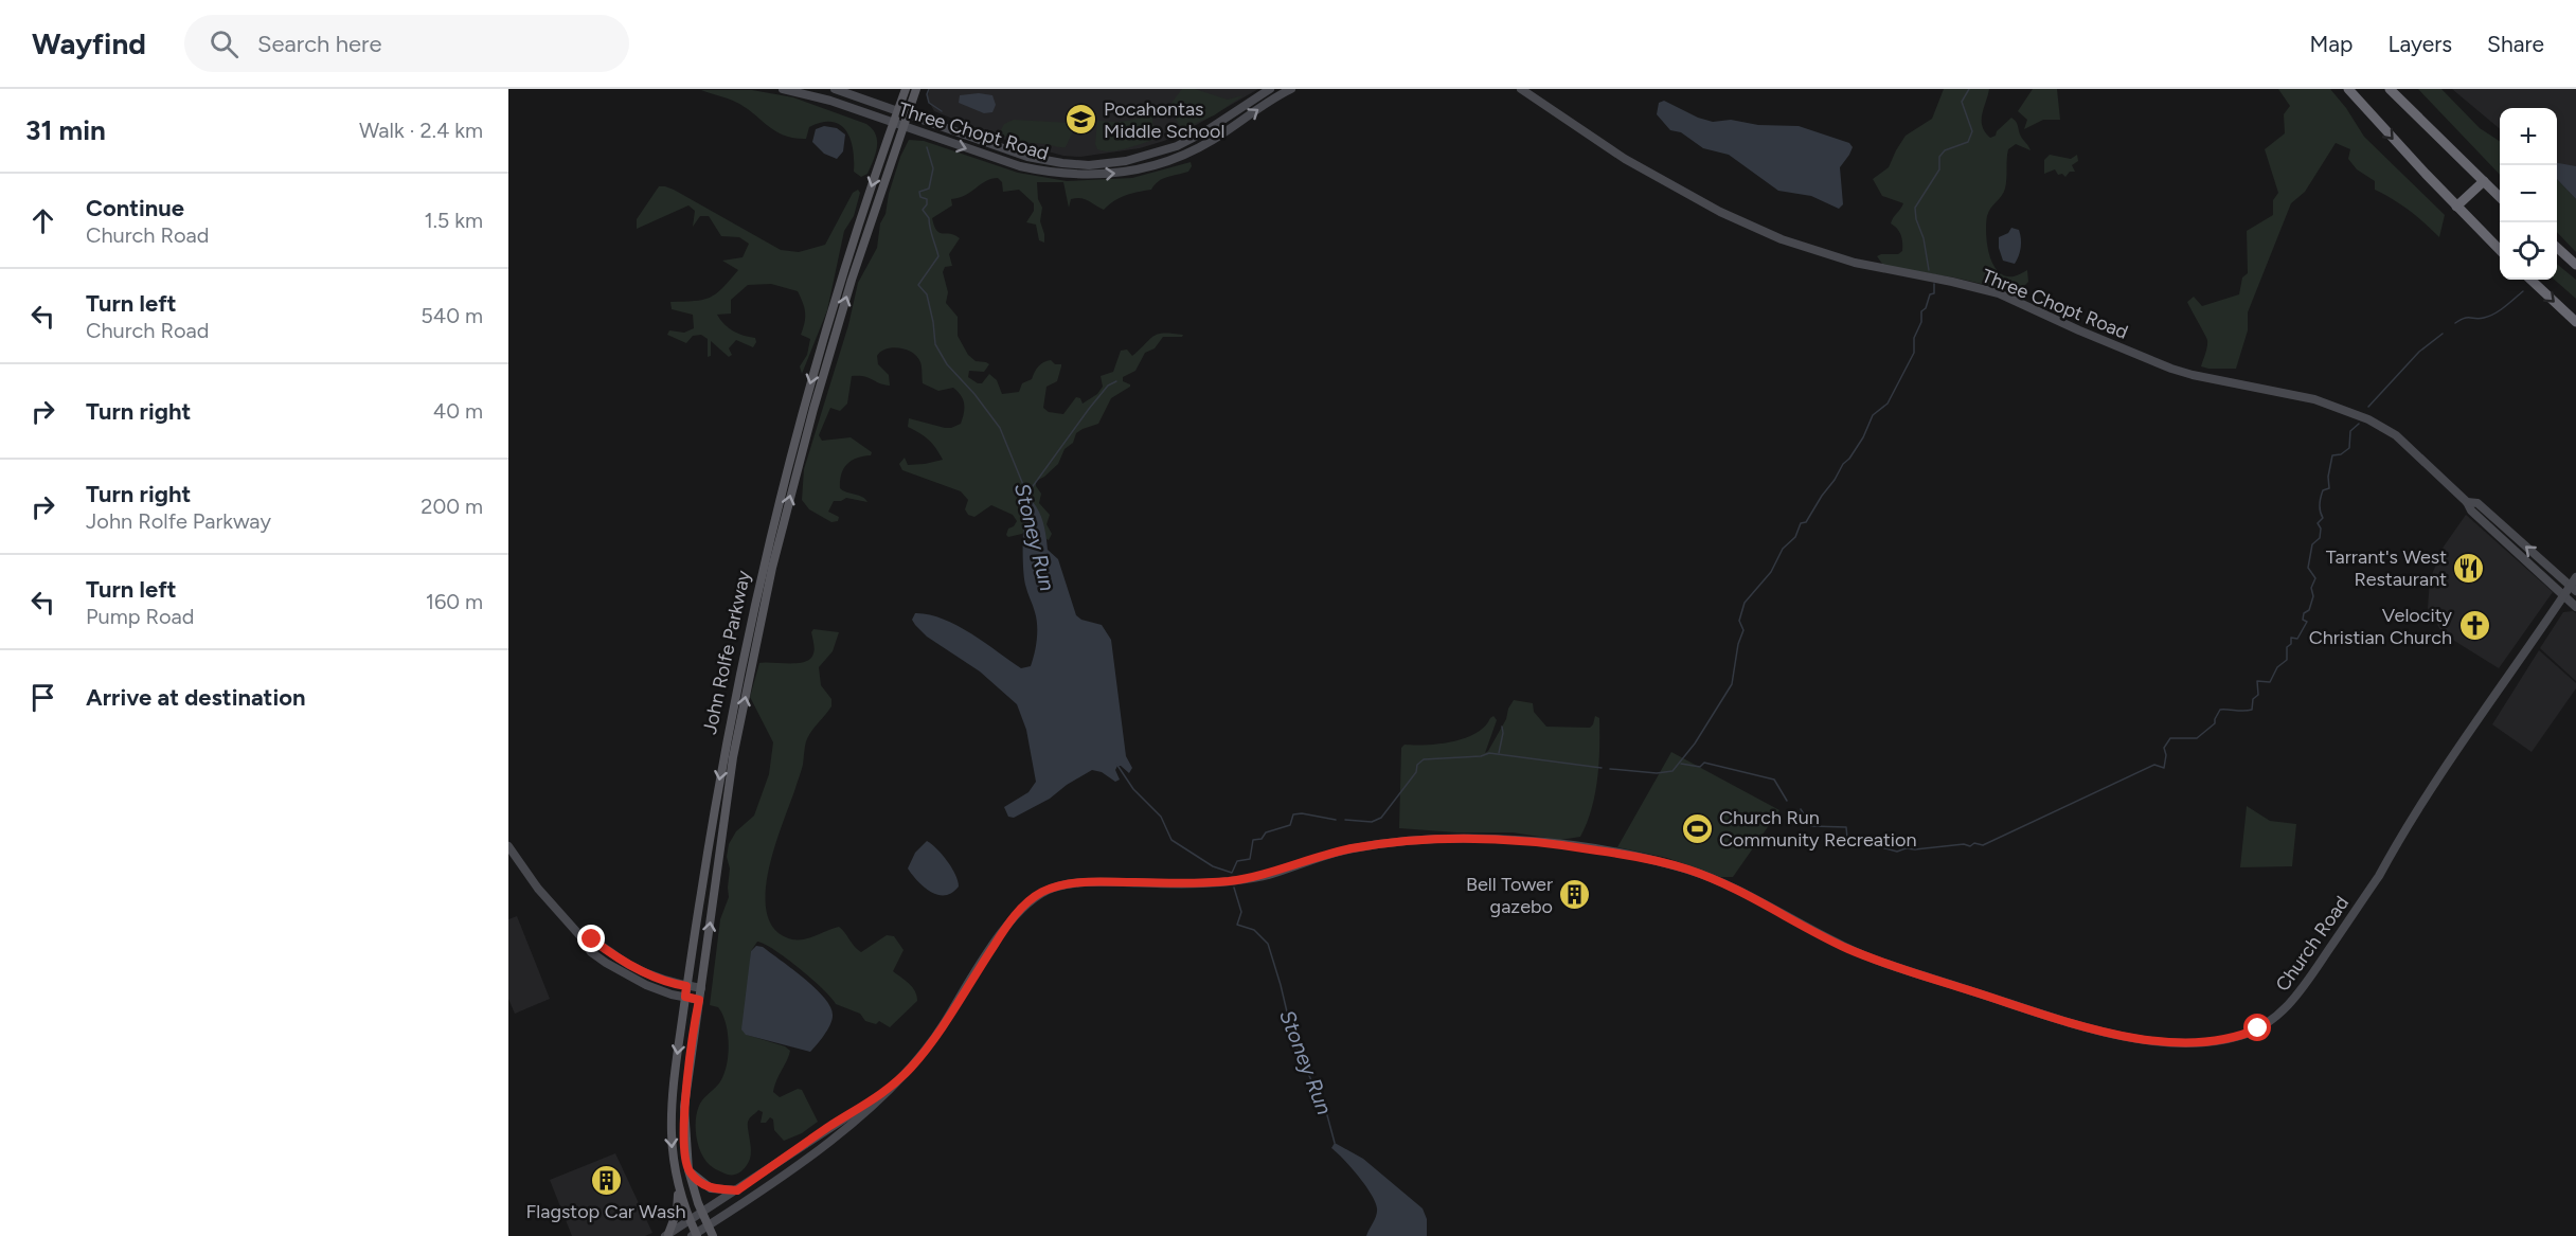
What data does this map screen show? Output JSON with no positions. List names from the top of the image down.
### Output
{
  "streets": {
    "main road": ["Three Chopt Road", "John Rolfe Parkway", "Church Road"]
  },
  "crossings": [
    ["Three Chopt Road", "John Rolfe Parkway"],
    ["Three Chopt Road", "Church Road"],
    ["John Rolfe Parkway", "Church Road"]
  ],
  "water": ["Stoney Run"],
  "places": {
    "school or university": ["Pocahontas Middle School"],
    "restaurant": ["Tarrant's West Restaurant"],
    "church": ["Velocity Christian Church"],
    "sports": ["Church Run Community Recreation"],
    "building": ["Bell Tower gazebo", "Flagstop Car Wash"]
  },
  "page": {
    "header": "Wayfind",
    "search": "Search here",
    "nav": ["Map", "Layers", "Share"],
    "heading": ["31 min", "Walk · 2.4 km"],
    "map_buttons": ["+", "−"],
    "list": [
      ["Continue", "Church Road", "1.5 km"],
      ["Turn left", "Church Road", "540 m"],
      ["Turn right", "40 m"],
      ["Turn right", "John Rolfe Parkway", "200 m"],
      ["Turn left", "Pump Road", "160 m"],
      "Arrive at destination"
    ]
  }
}
